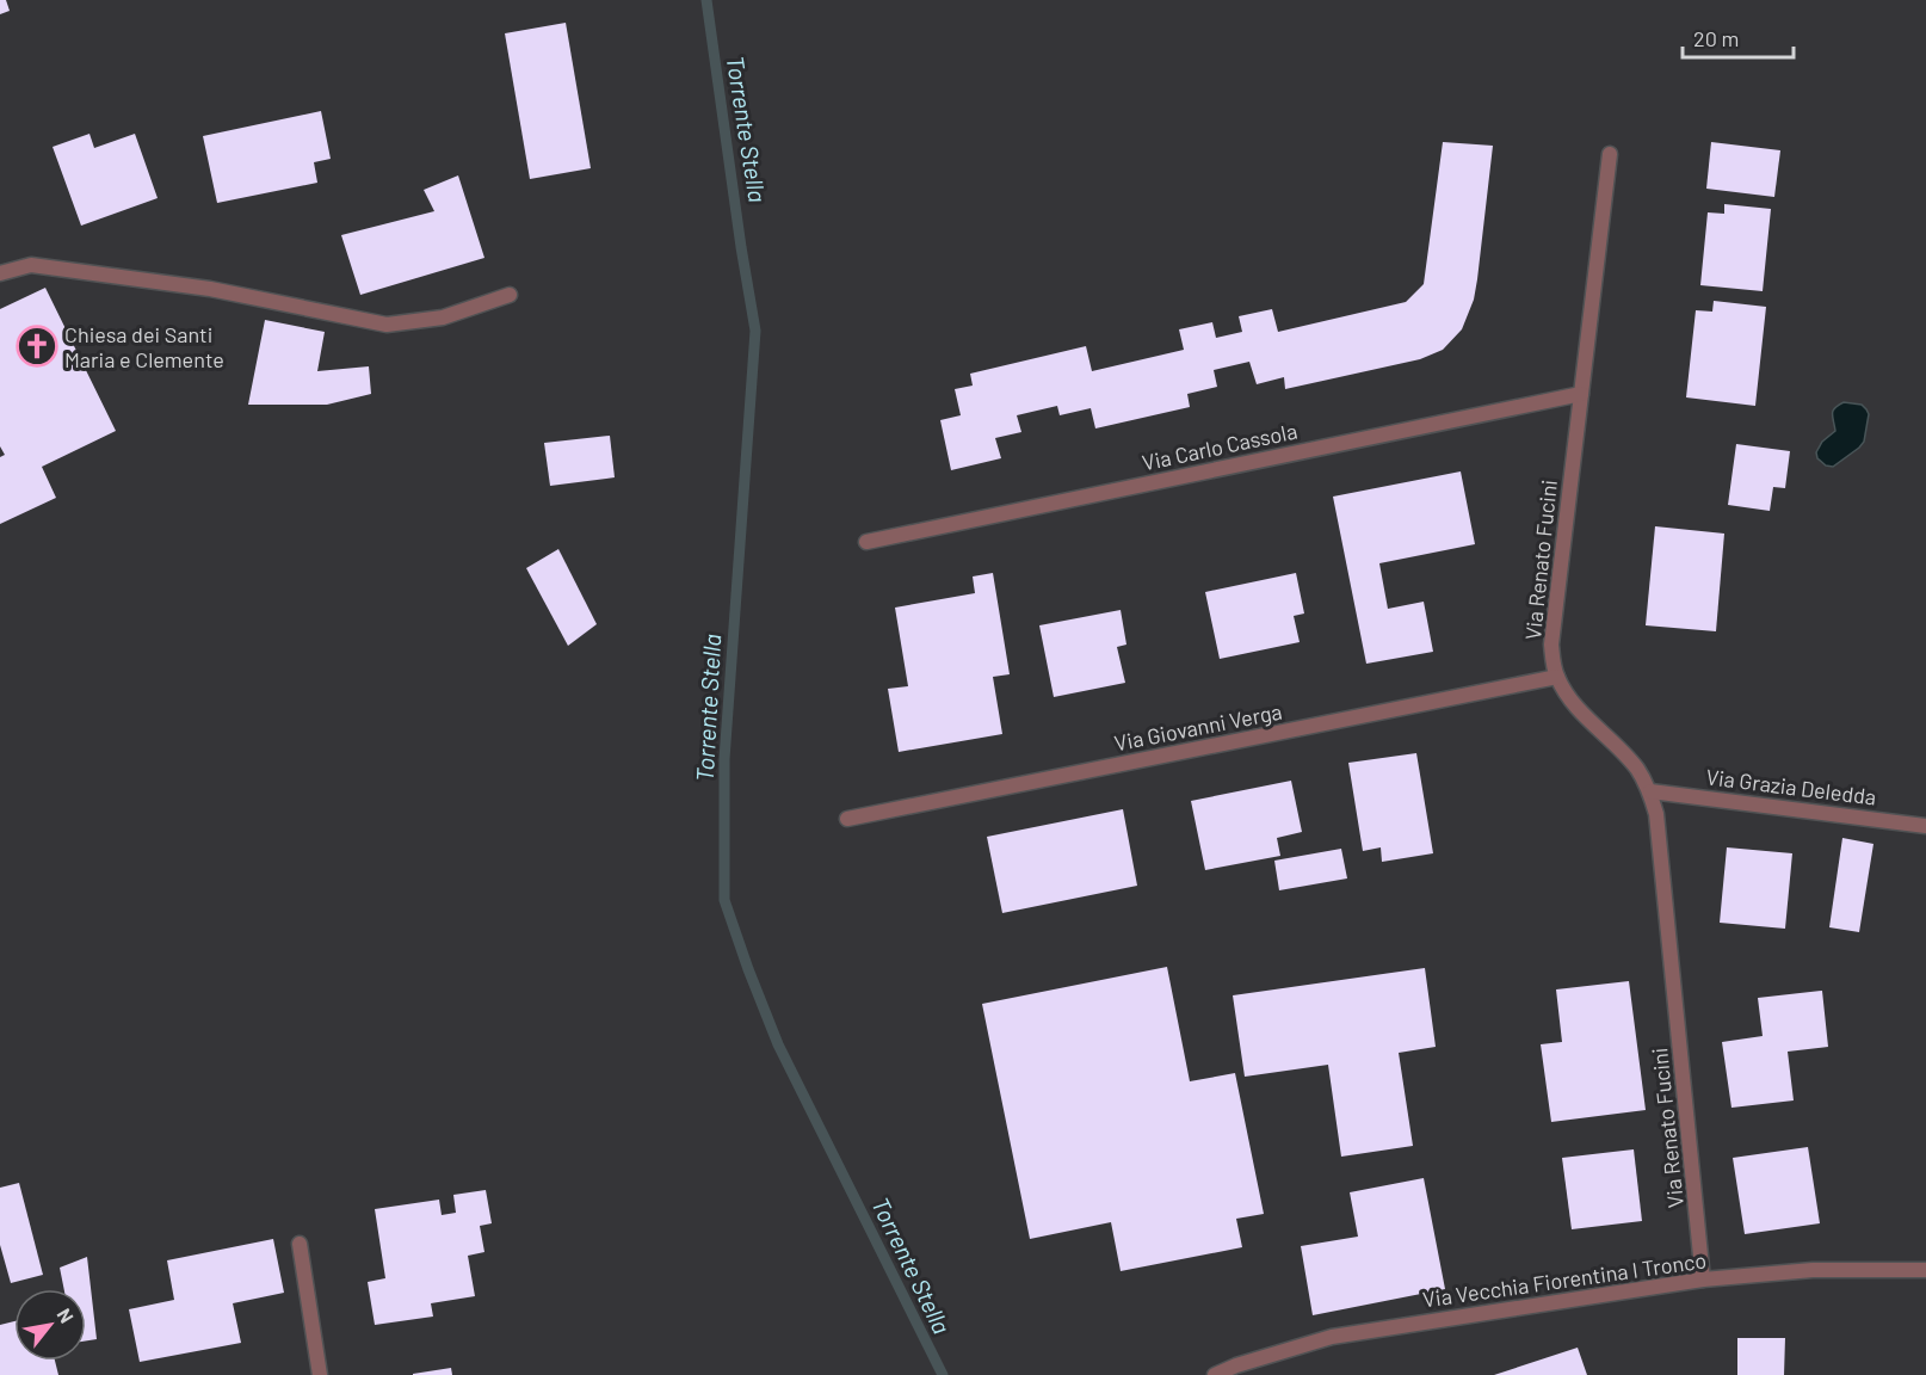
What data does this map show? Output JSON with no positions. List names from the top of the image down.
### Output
{
  "streets": {
    "street": [
      "Via Carlo Cassola",
      "Via Renato Fucini",
      "Via Giovanni Verga",
      "Via Grazia Deledda",
      "Via Vecchia Fiorentina I Tronco"
    ]
  },
  "crossings": [
    ["Via Carlo Cassola", "Via Renato Fucini"],
    ["Via Renato Fucini", "Via Giovanni Verga"],
    ["Via Renato Fucini", "Via Grazia Deledda"],
    ["Via Renato Fucini", "Via Vecchia Fiorentina I Tronco"]
  ],
  "water": ["Torrente Stella"],
  "places": {
    "church": ["Chiesa dei Santi Maria e Clemente"]
  },
  "scale_bar": "20 m",
  "north": "top right"
}
